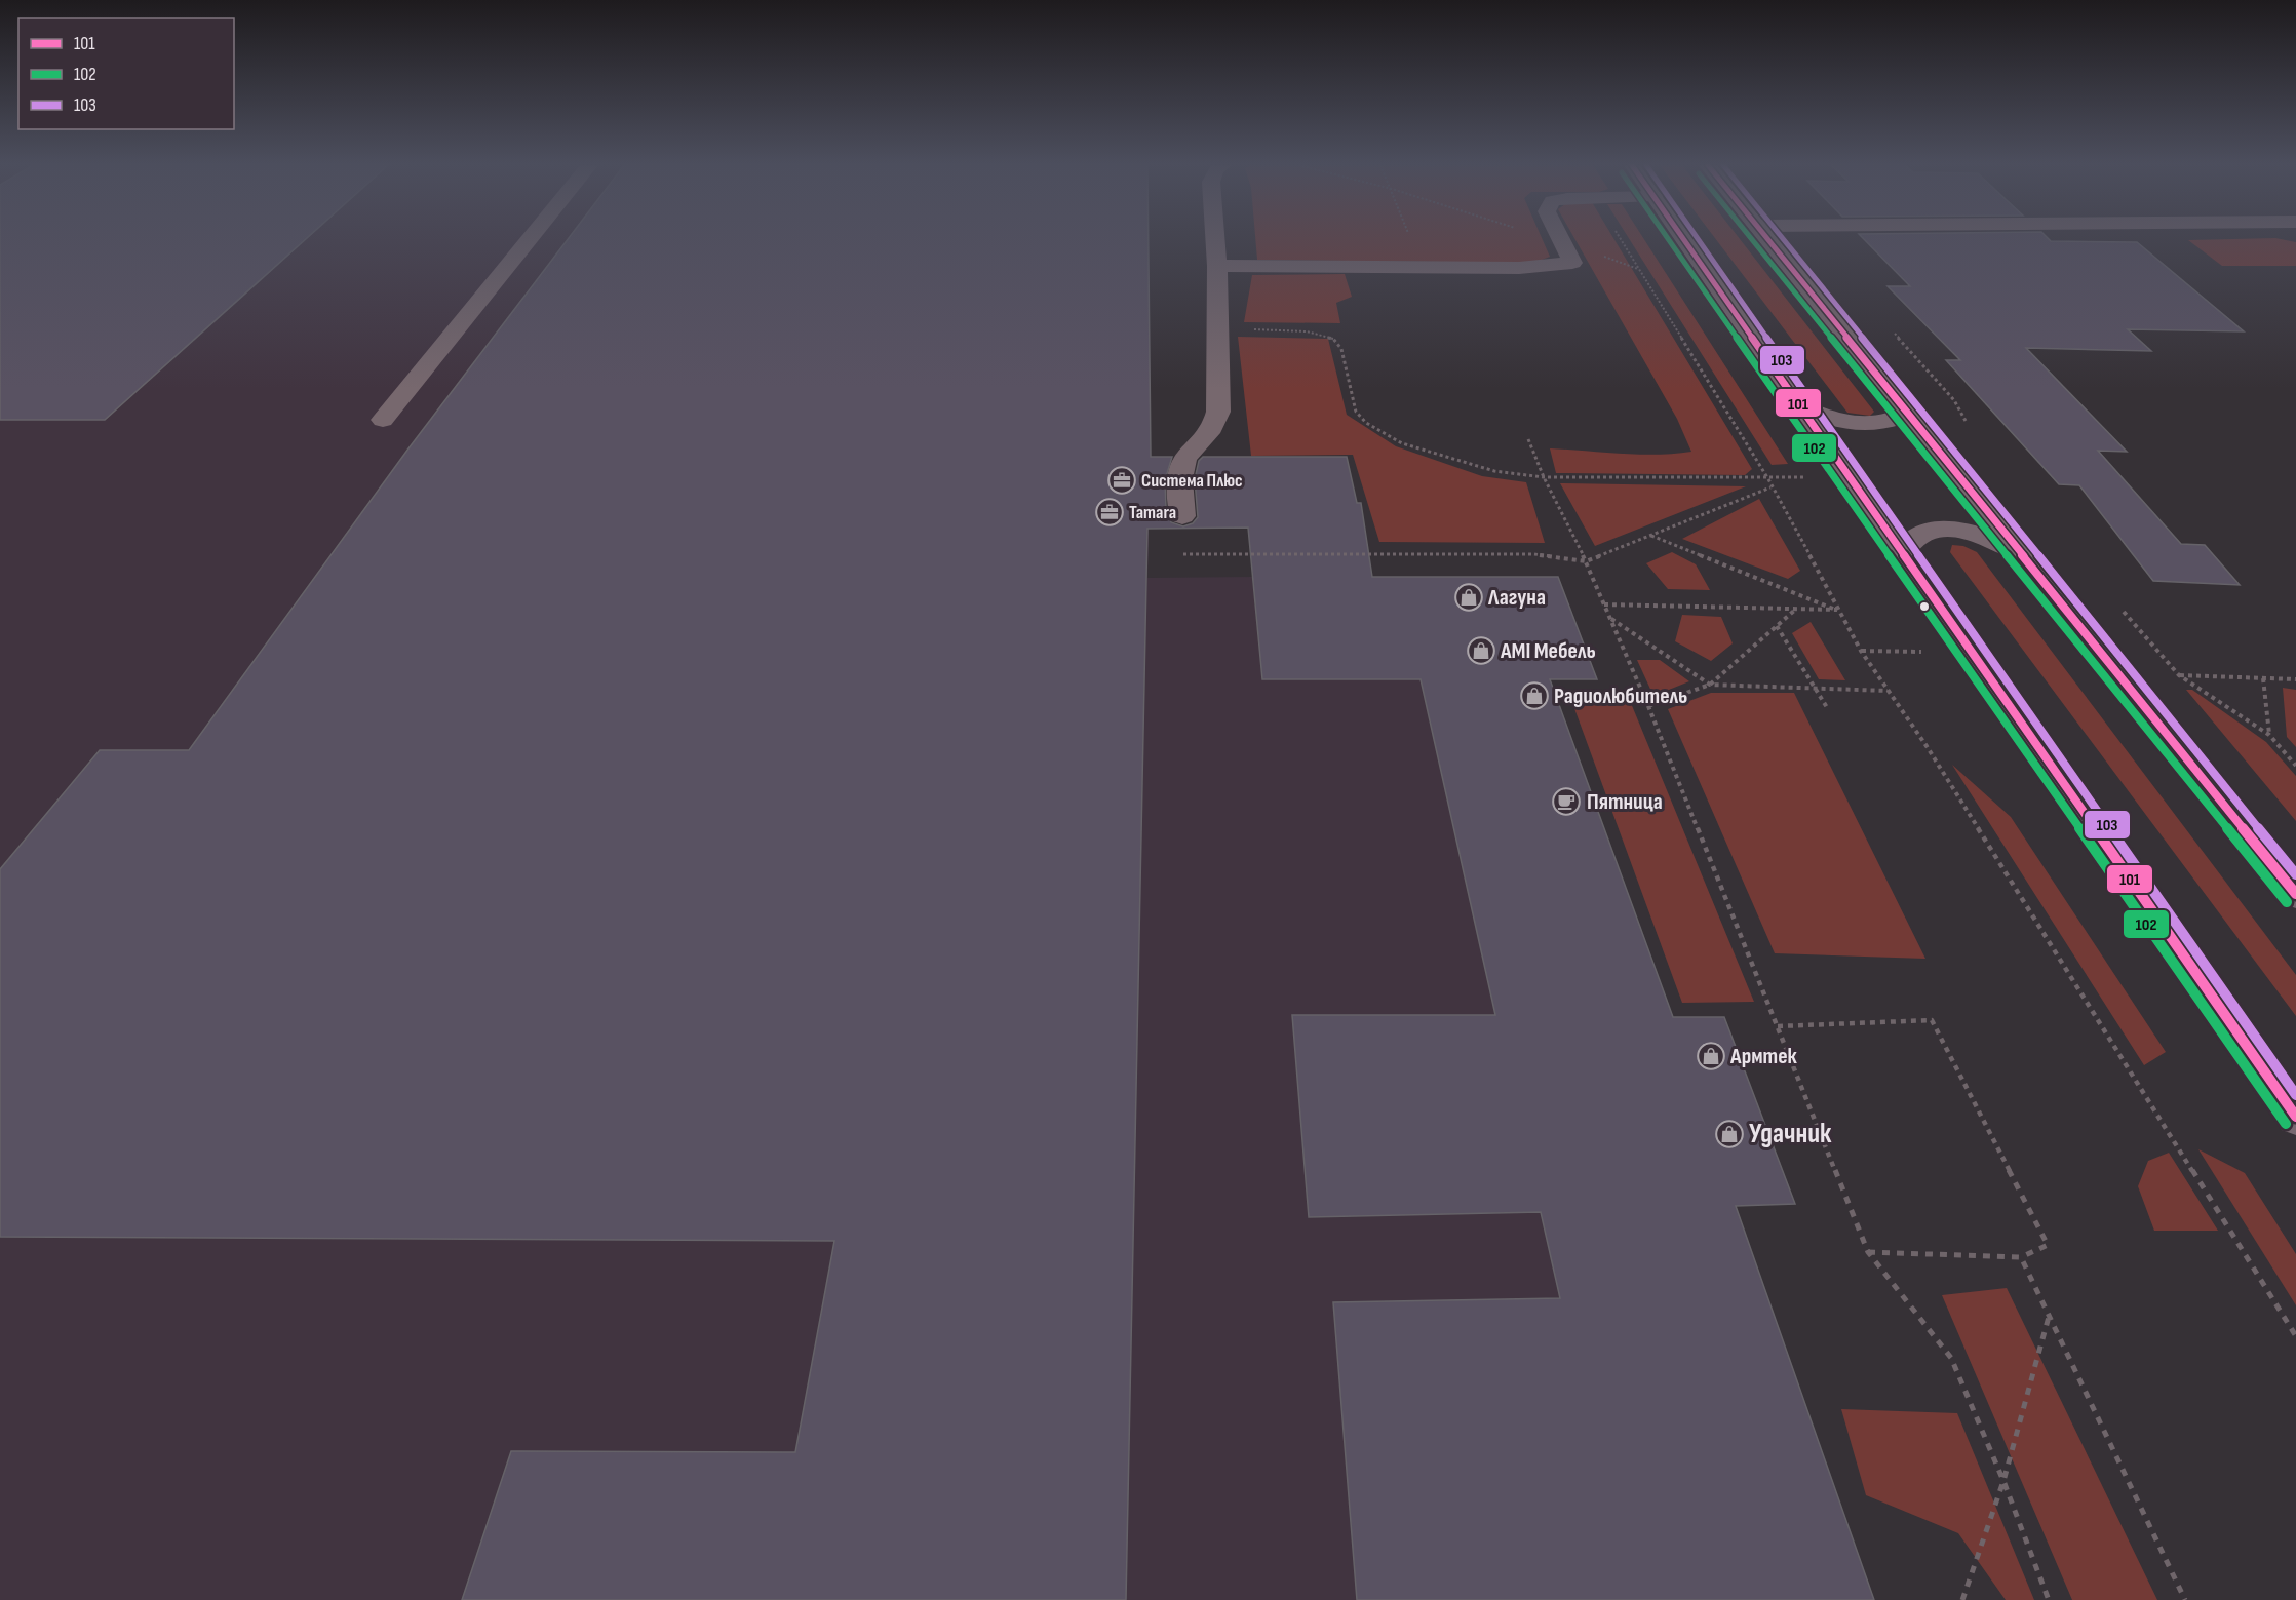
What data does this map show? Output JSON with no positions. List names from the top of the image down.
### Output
{
  "places": {
    "office": ["Система Плюс", "Tamara"],
    "shop": [
      "Лагуна",
      "AMI Мебель",
      "Радиолюбитель",
      "Армтек",
      "Удачник"
    ],
    "cafe": ["Пятница"]
  },
  "lines": ["transit line 101", "transit line 102", "transit line 103"],
  "legend": ["101", "102", "103"]
}
